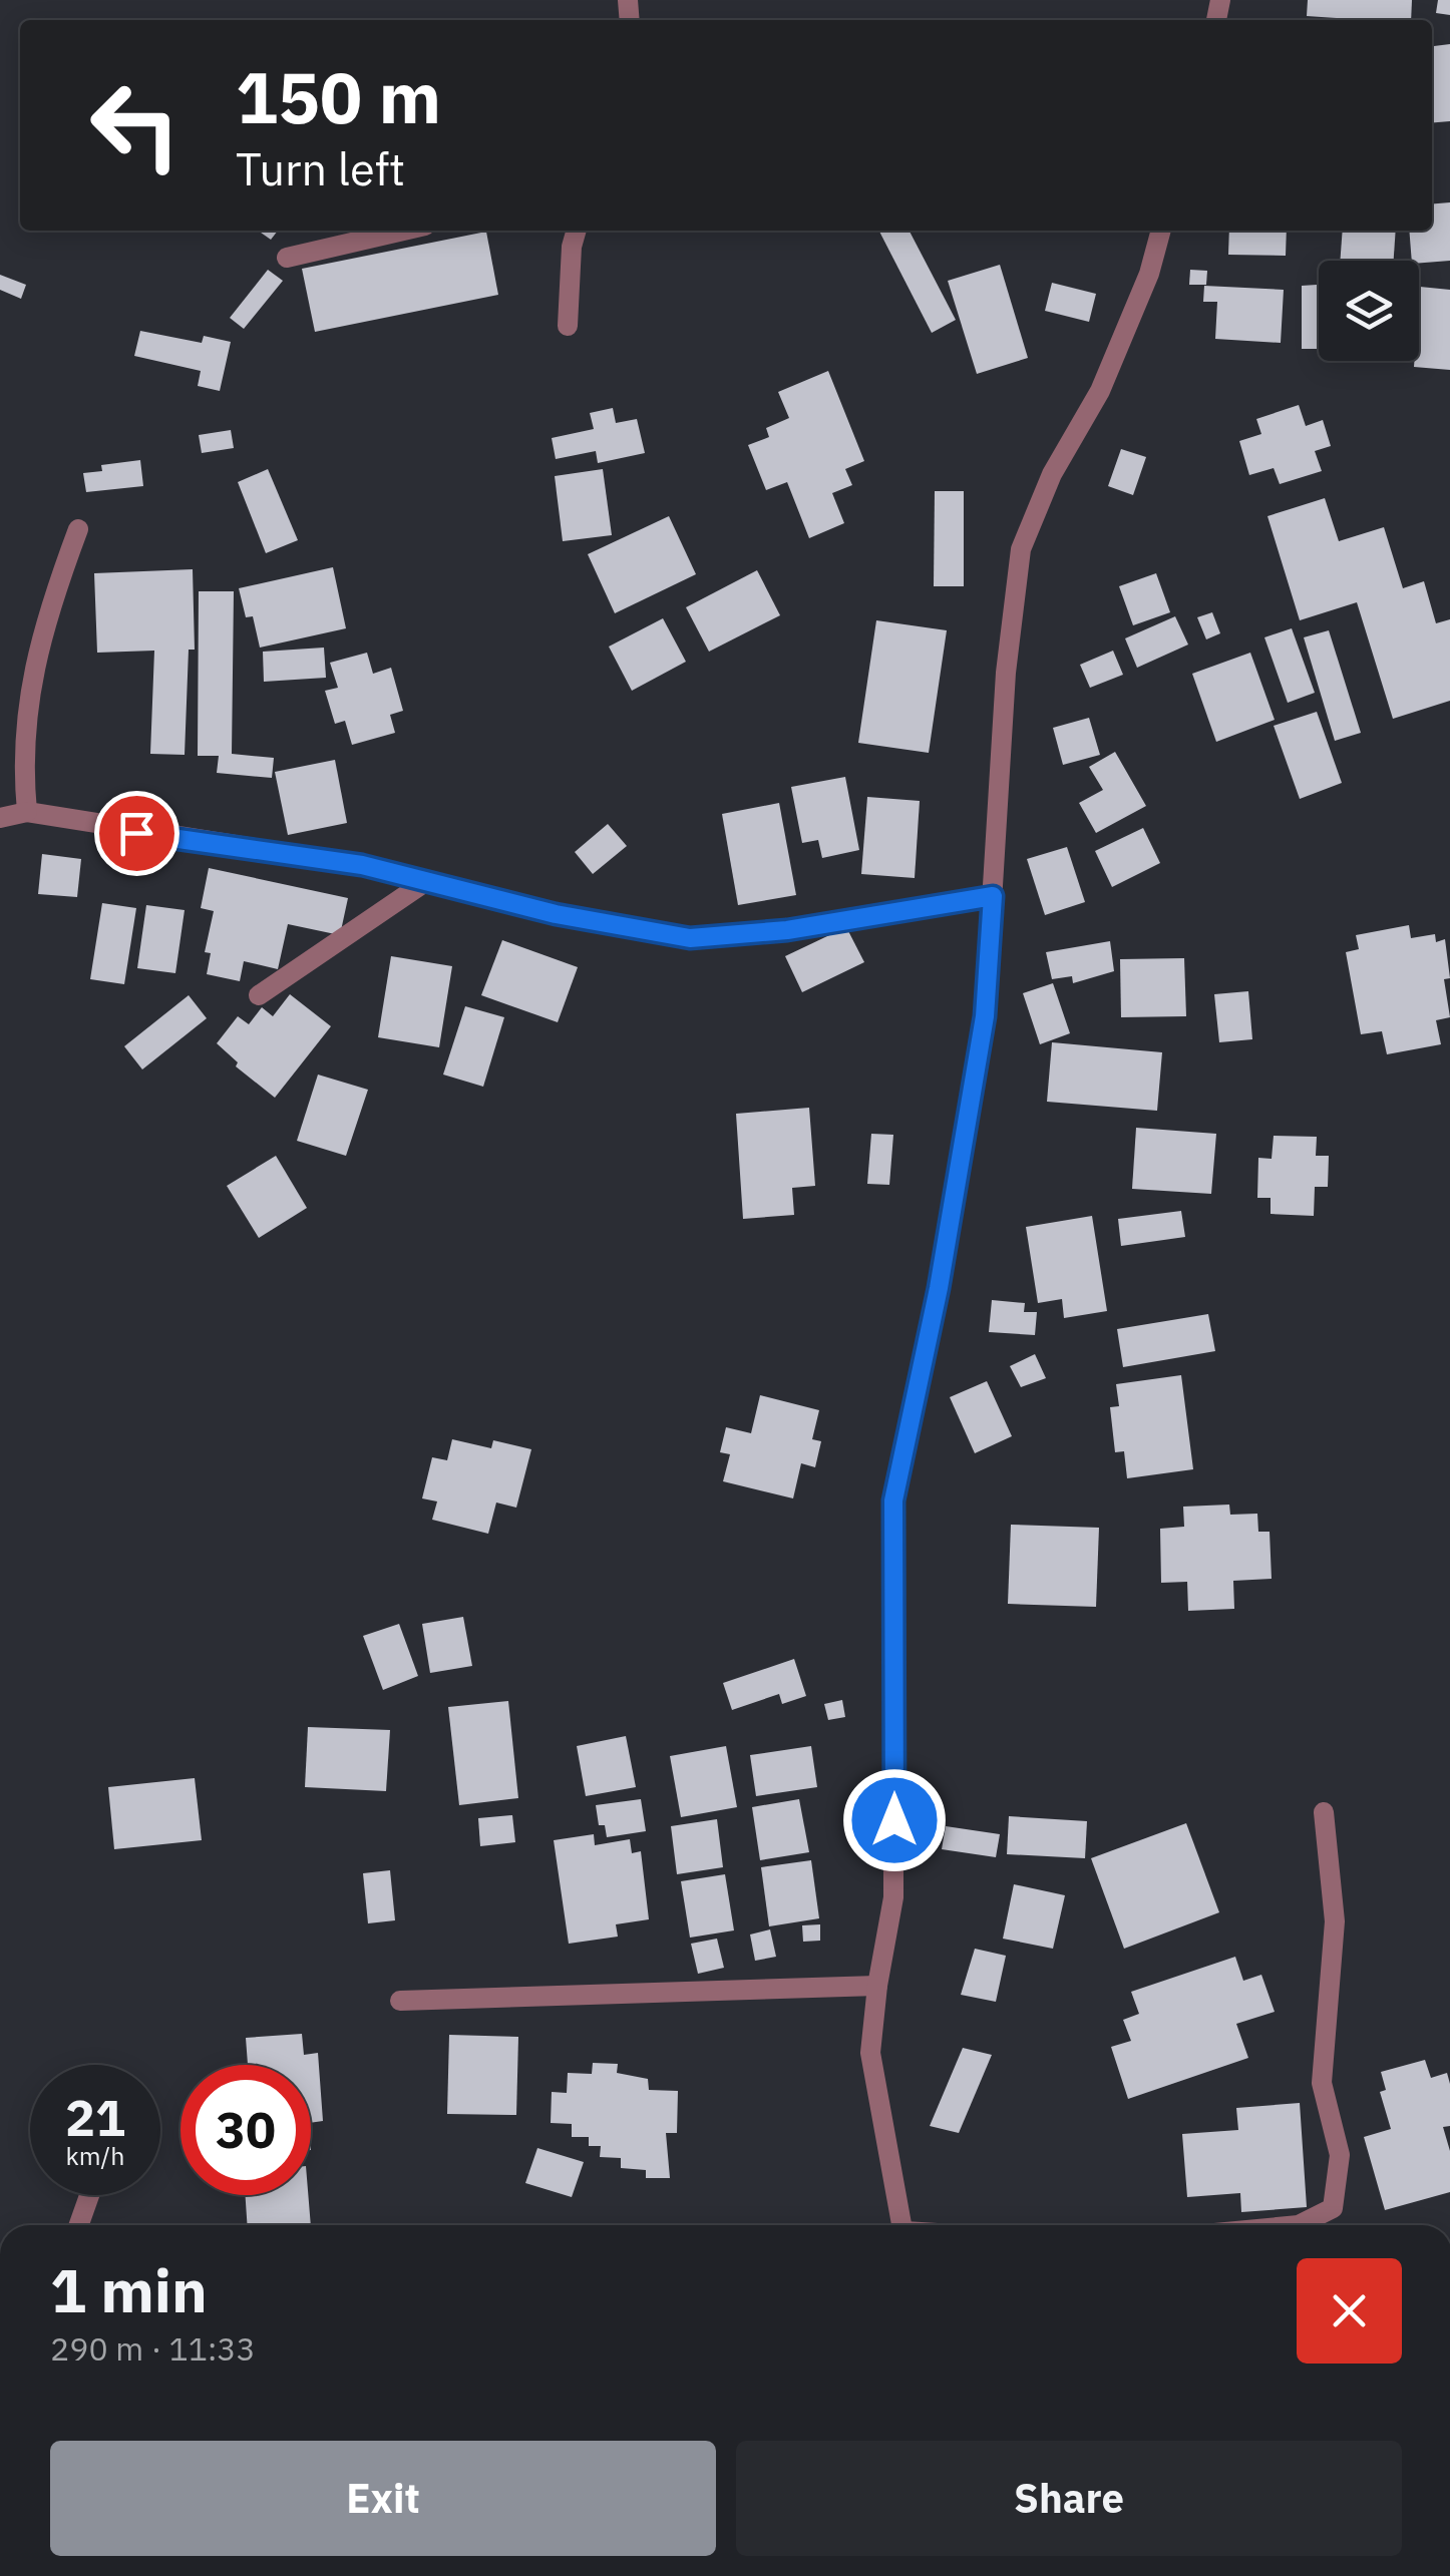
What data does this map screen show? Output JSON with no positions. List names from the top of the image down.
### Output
{
  "page": {
    "turn": ["150 m", "Turn left"],
    "speed": "21 km/h",
    "limit": "30",
    "heading": ["1 min", "290 m · 11:33"],
    "buttons": ["Exit", "Share"]
  }
}
